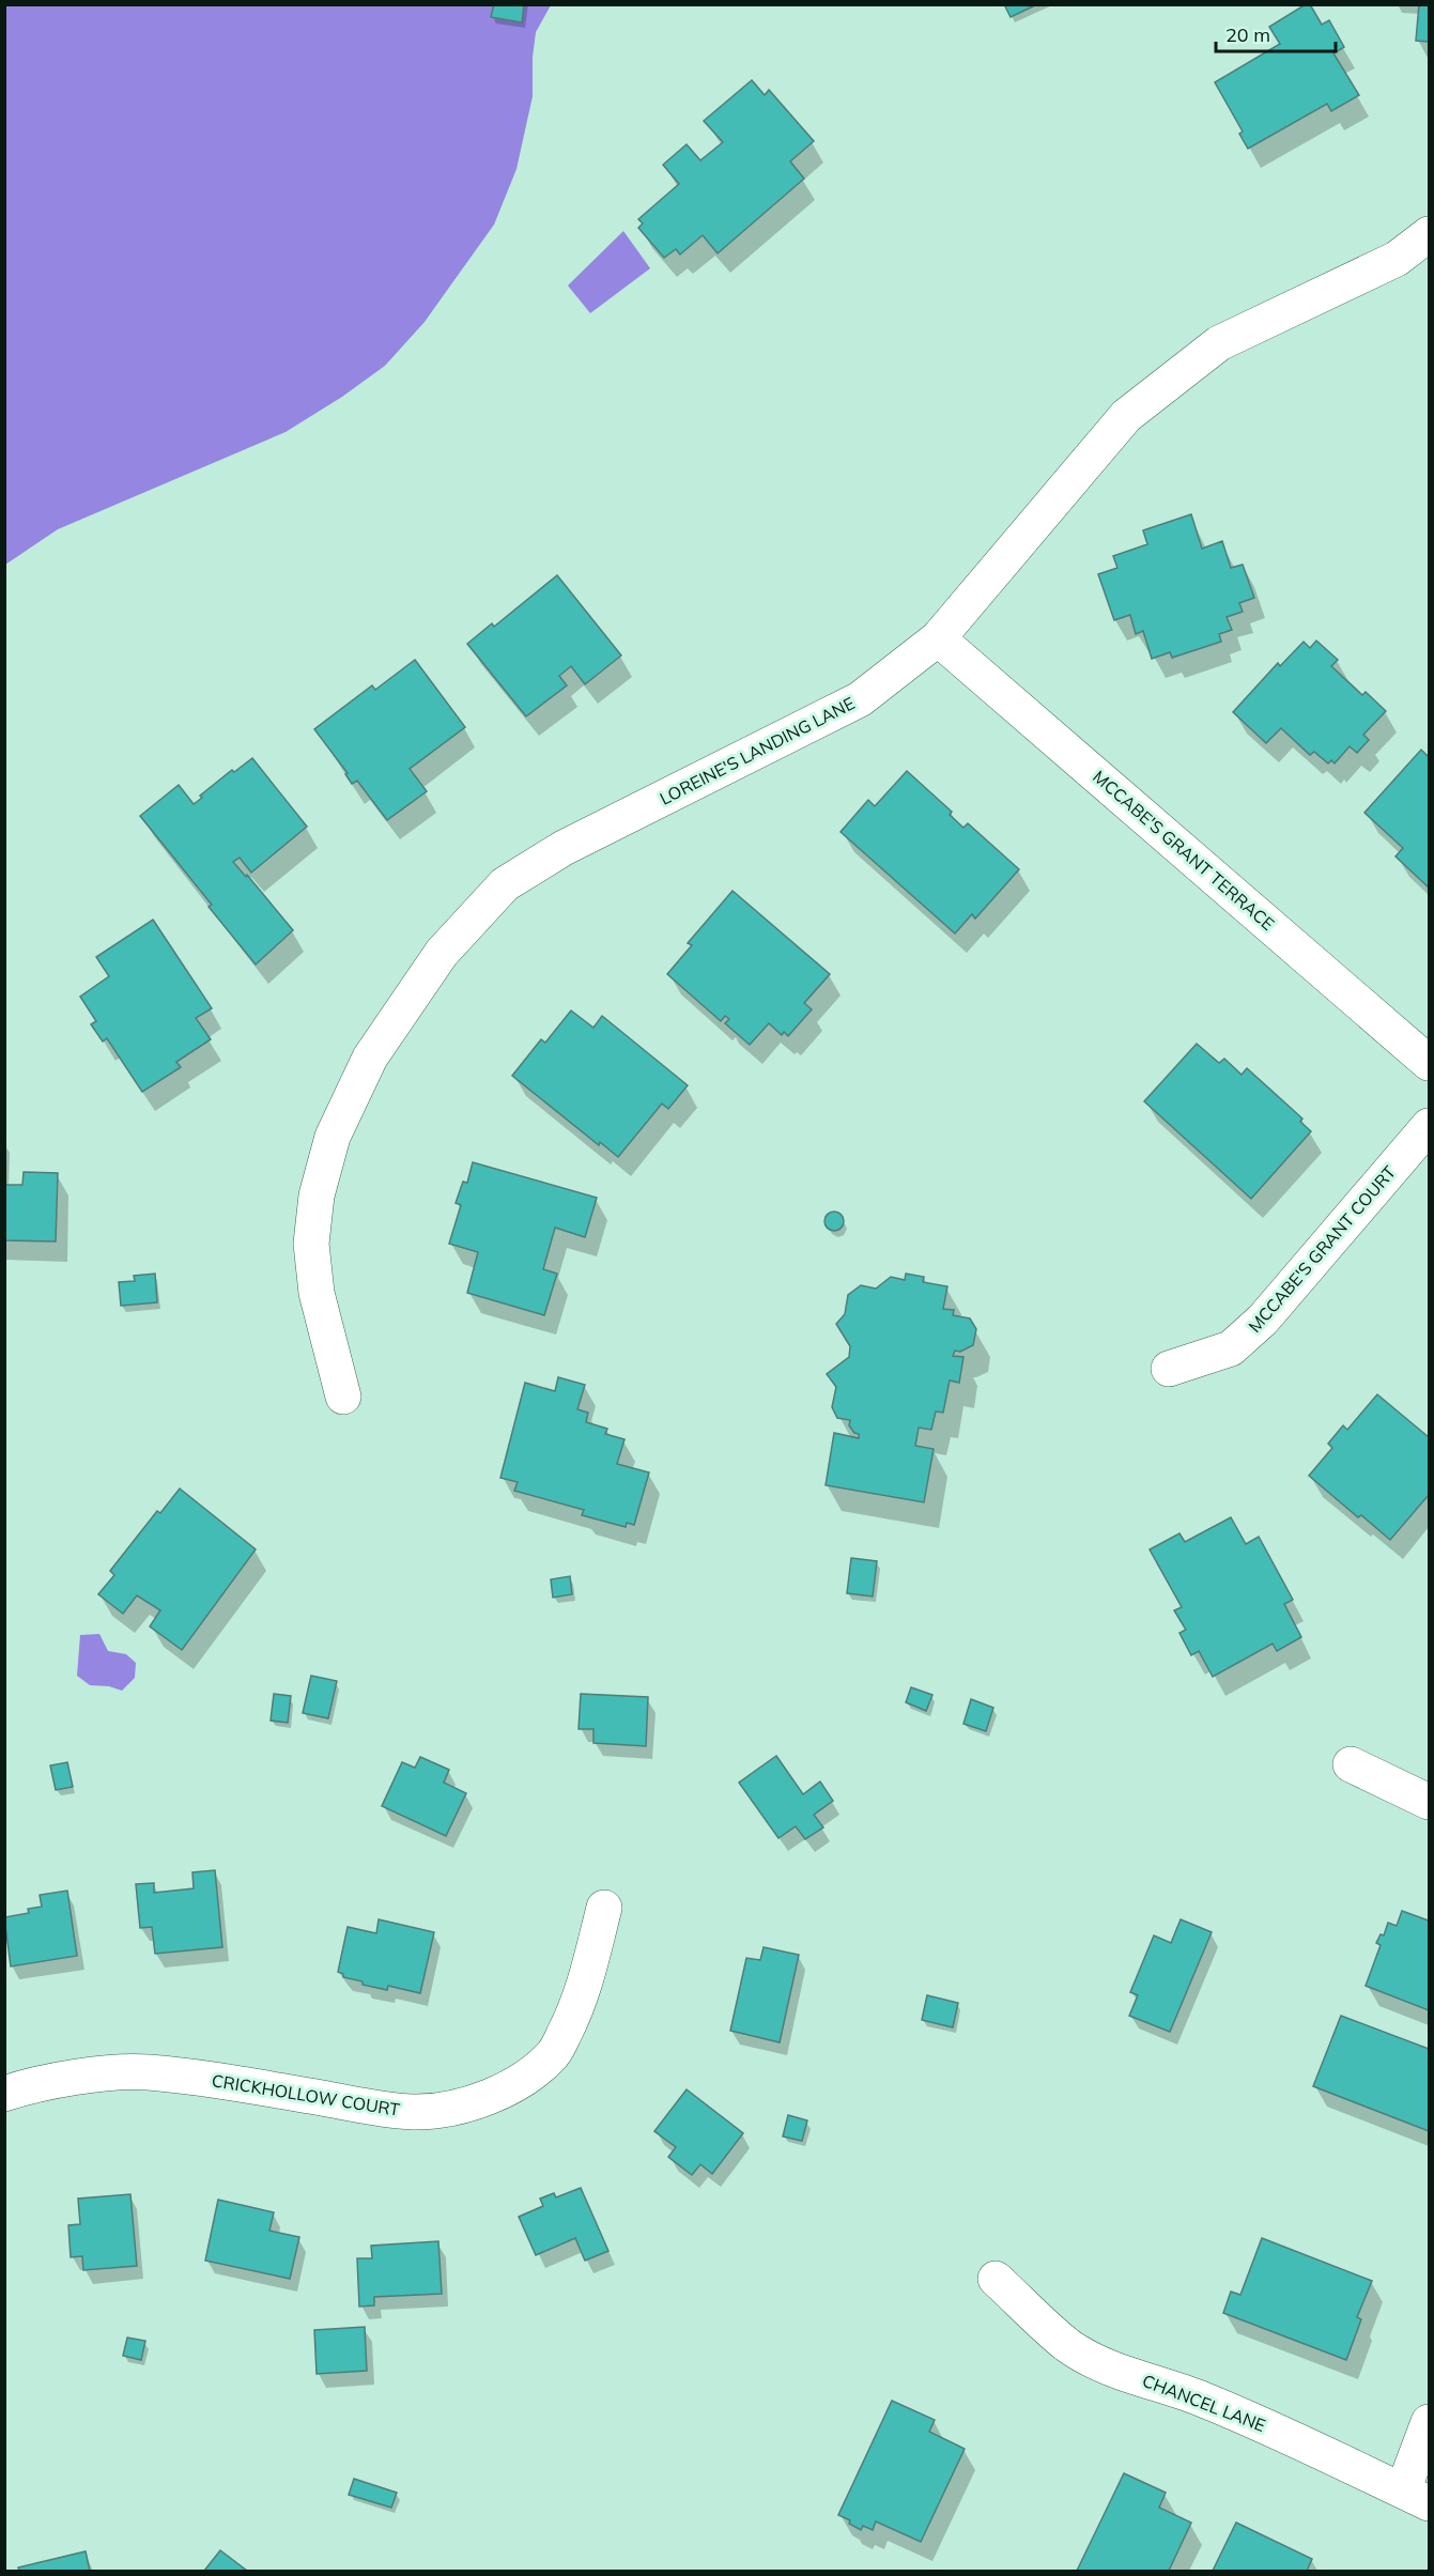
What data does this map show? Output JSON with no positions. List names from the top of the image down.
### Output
{
  "streets": {
    "street": [
      "LOREINE'S LANDING LANE",
      "MCCABE'S GRANT TERRACE",
      "MCCABE'S GRANT COURT",
      "CRICKHOLLOW COURT",
      "CHANCEL LANE"
    ]
  },
  "crossings": [
    ["LOREINE'S LANDING LANE", "MCCABE'S GRANT TERRACE"]
  ],
  "scale_bar": "20 m"
}
